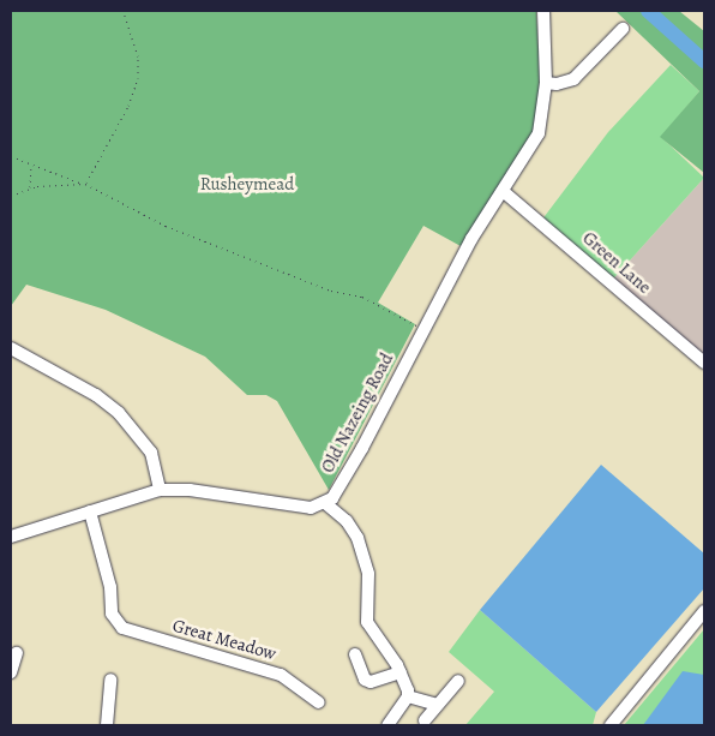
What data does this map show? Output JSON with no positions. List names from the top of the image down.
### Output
{
  "streets": {
    "street": ["Green Lane", "Old Nazeing Road", "Great Meadow"]
  },
  "crossings": [
    ["Green Lane", "Old Nazeing Road"]
  ],
  "parks": ["Rusheymead"]
}
